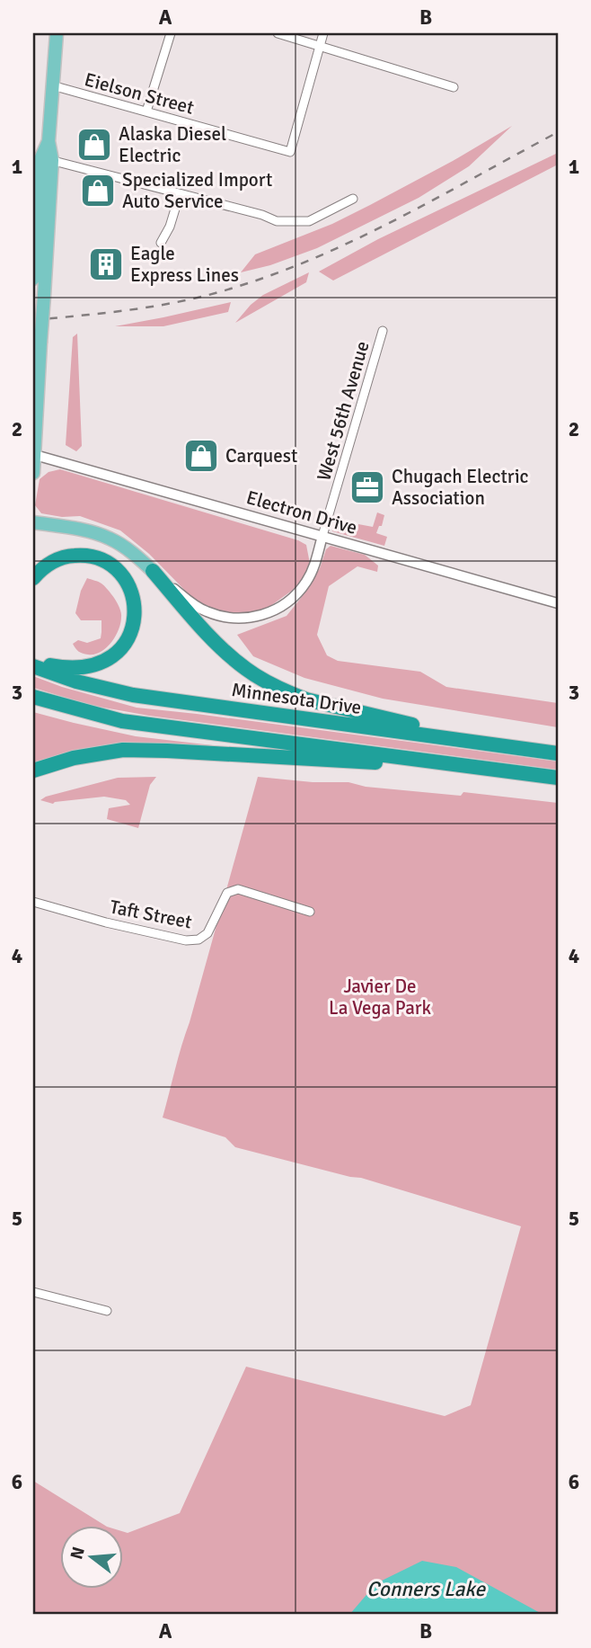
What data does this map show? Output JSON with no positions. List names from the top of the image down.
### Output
{
  "streets": {
    "highway": ["Minnesota Drive"],
    "street": [
      "Eielson Street",
      "West 56th Avenue",
      "Electron Drive",
      "Taft Street"
    ]
  },
  "crossings": [
    ["West 56th Avenue", "Electron Drive"]
  ],
  "water": ["Conners Lake"],
  "parks": ["Javier De La Vega Park"],
  "places": {
    "shop": ["Alaska Diesel Electric", "Specialized Import Auto Service", "Carquest"],
    "building": ["Eagle Express Lines"],
    "office": ["Chugach Electric Association"]
  },
  "north": "left",
  "grid": {
    "columns": ["A", "B"],
    "rows": [
      "1",
      "2",
      "3",
      "4",
      "5",
      "6"
    ]
  }
}
